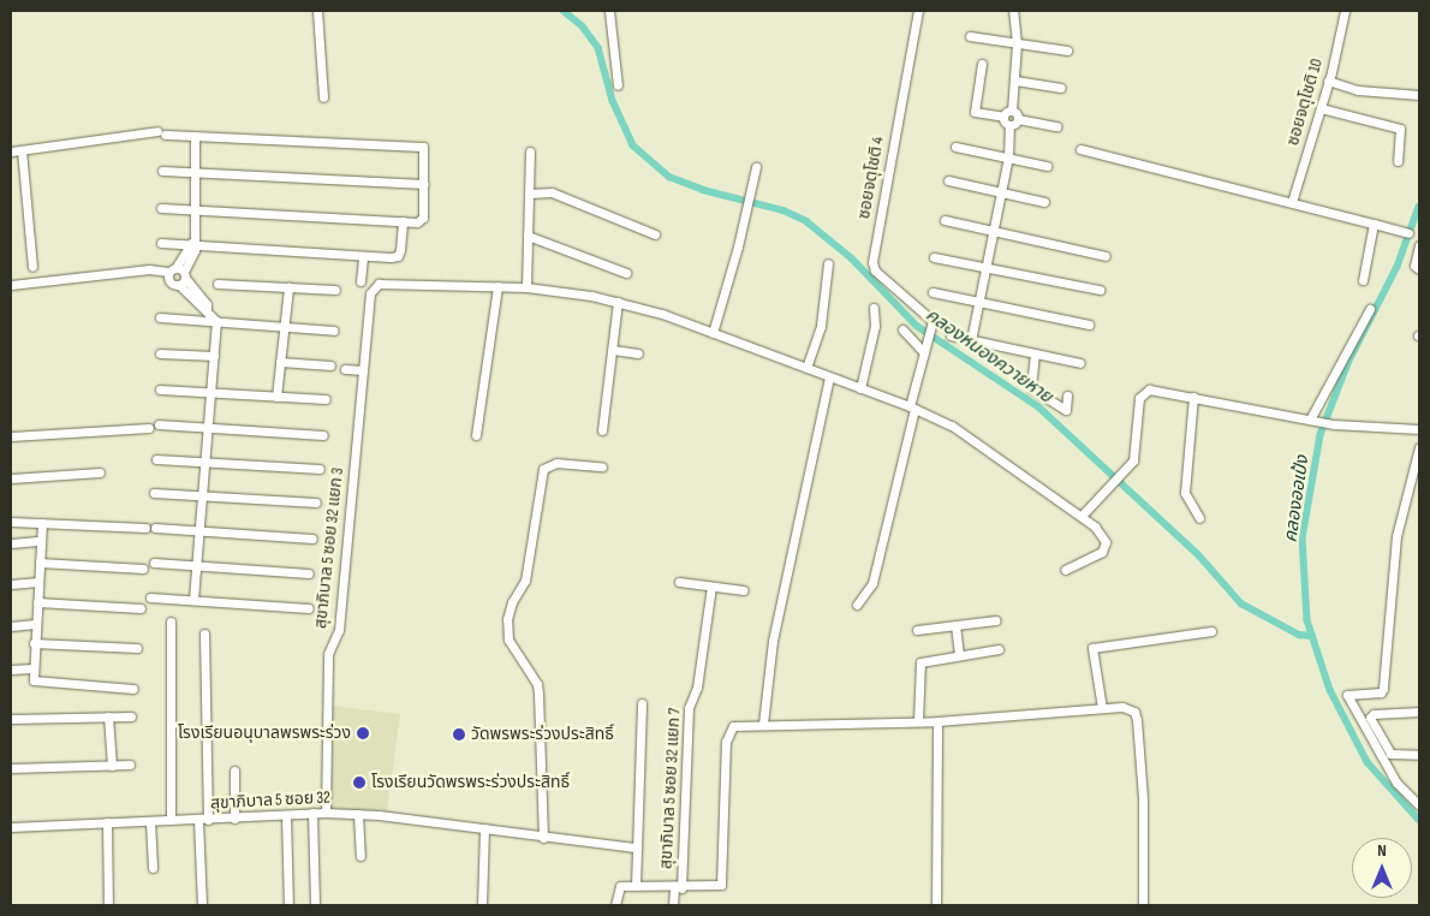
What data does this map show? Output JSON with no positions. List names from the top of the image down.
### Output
{
  "streets": {
    "street": [
      "ซอยจตุโชติ 10",
      "ซอยจตุโชติ 4",
      "สุขาภิบาล 5 ซอย 32 แยก 3",
      "สุขาภิบาล 5 ซอย 32 แยก 7",
      "สุขาภิบาล 5 ซอย 32"
    ]
  },
  "crossings": [
    ["สุขาภิบาล 5 ซอย 32 แยก 3", "สุขาภิบาล 5 ซอย 32"]
  ],
  "water": ["คลองหนองควายหาย", "คลองออเป้ง"],
  "places": ["โรงเรียนอนุบาลพรพระร่วง", "วัดพรพระร่วงประสิทธิ์", "โรงเรียนวัดพรพระร่วงประสิทธิ์"],
  "north": "top"
}
